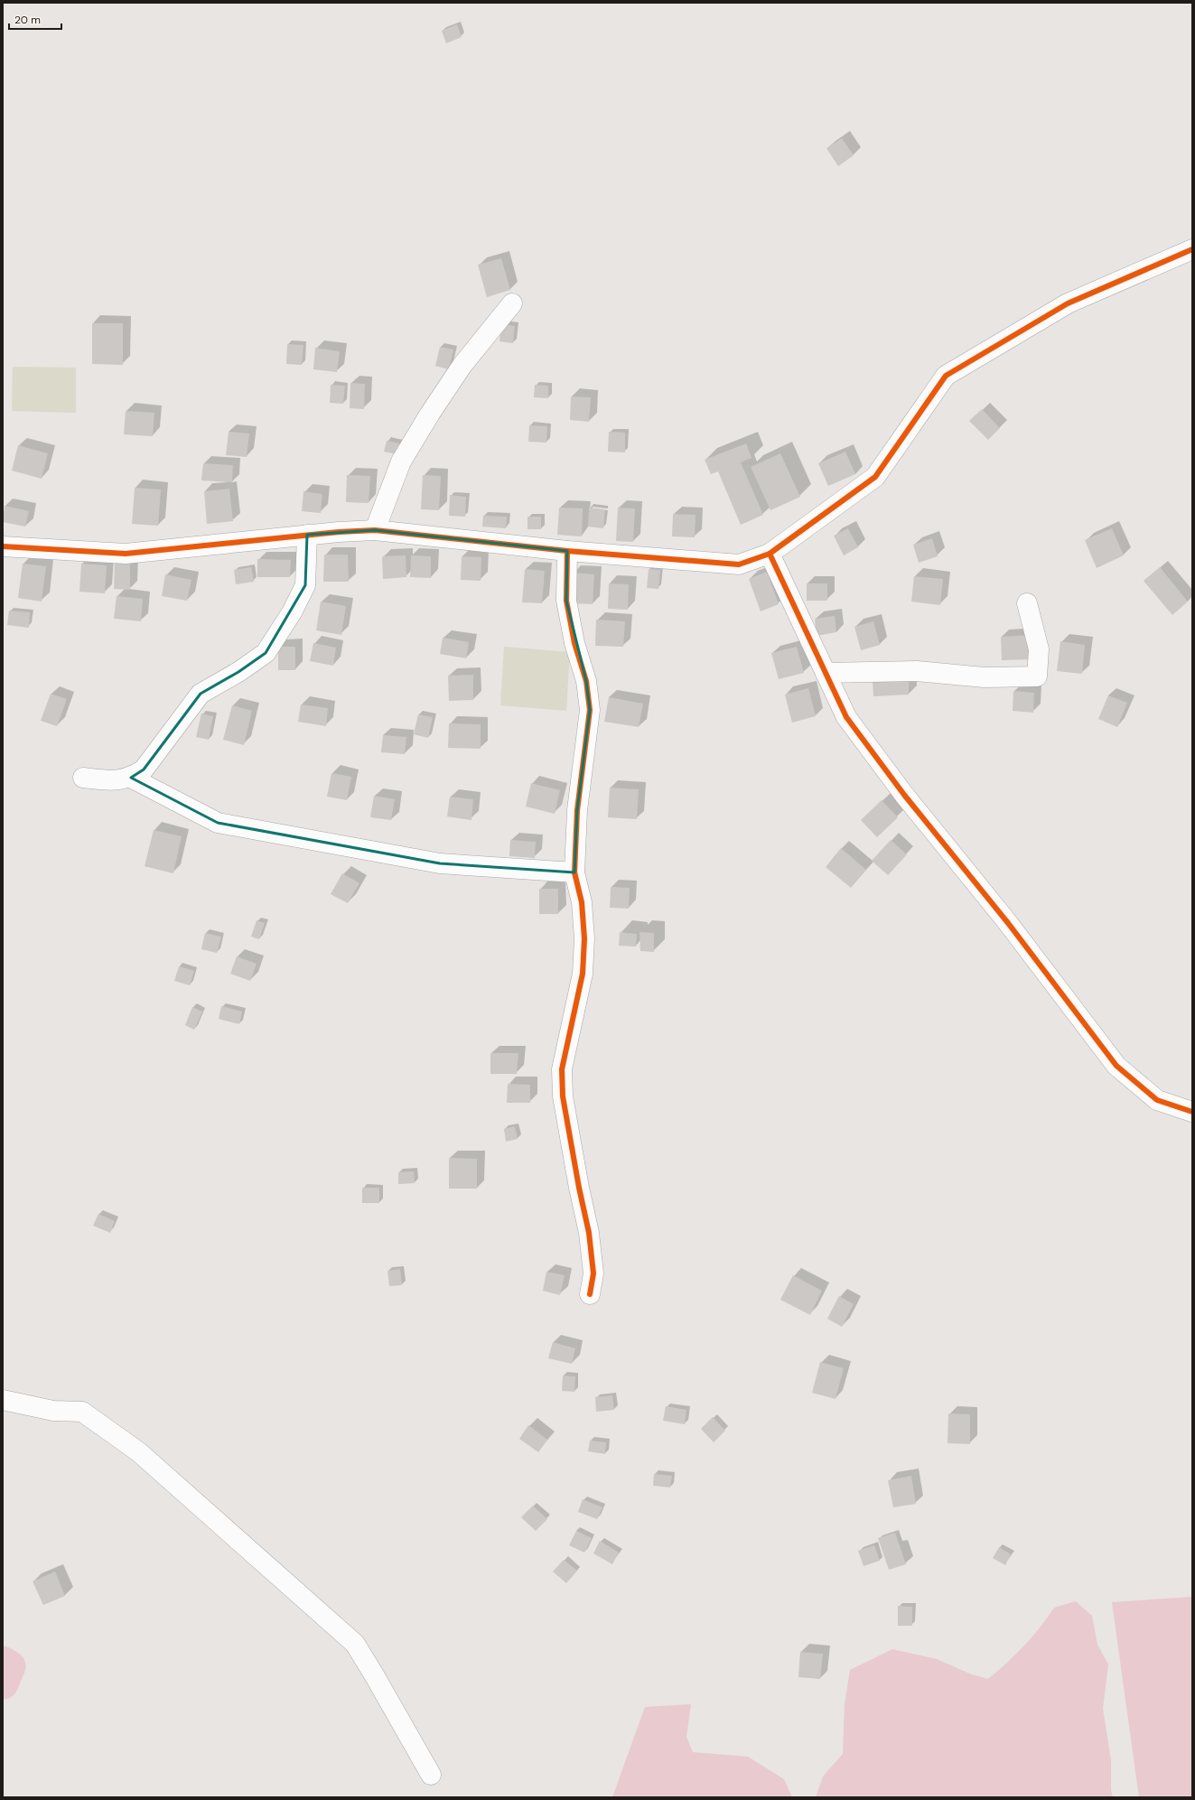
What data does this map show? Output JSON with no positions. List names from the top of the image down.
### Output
{
  "scale_bar": "20 m"
}
